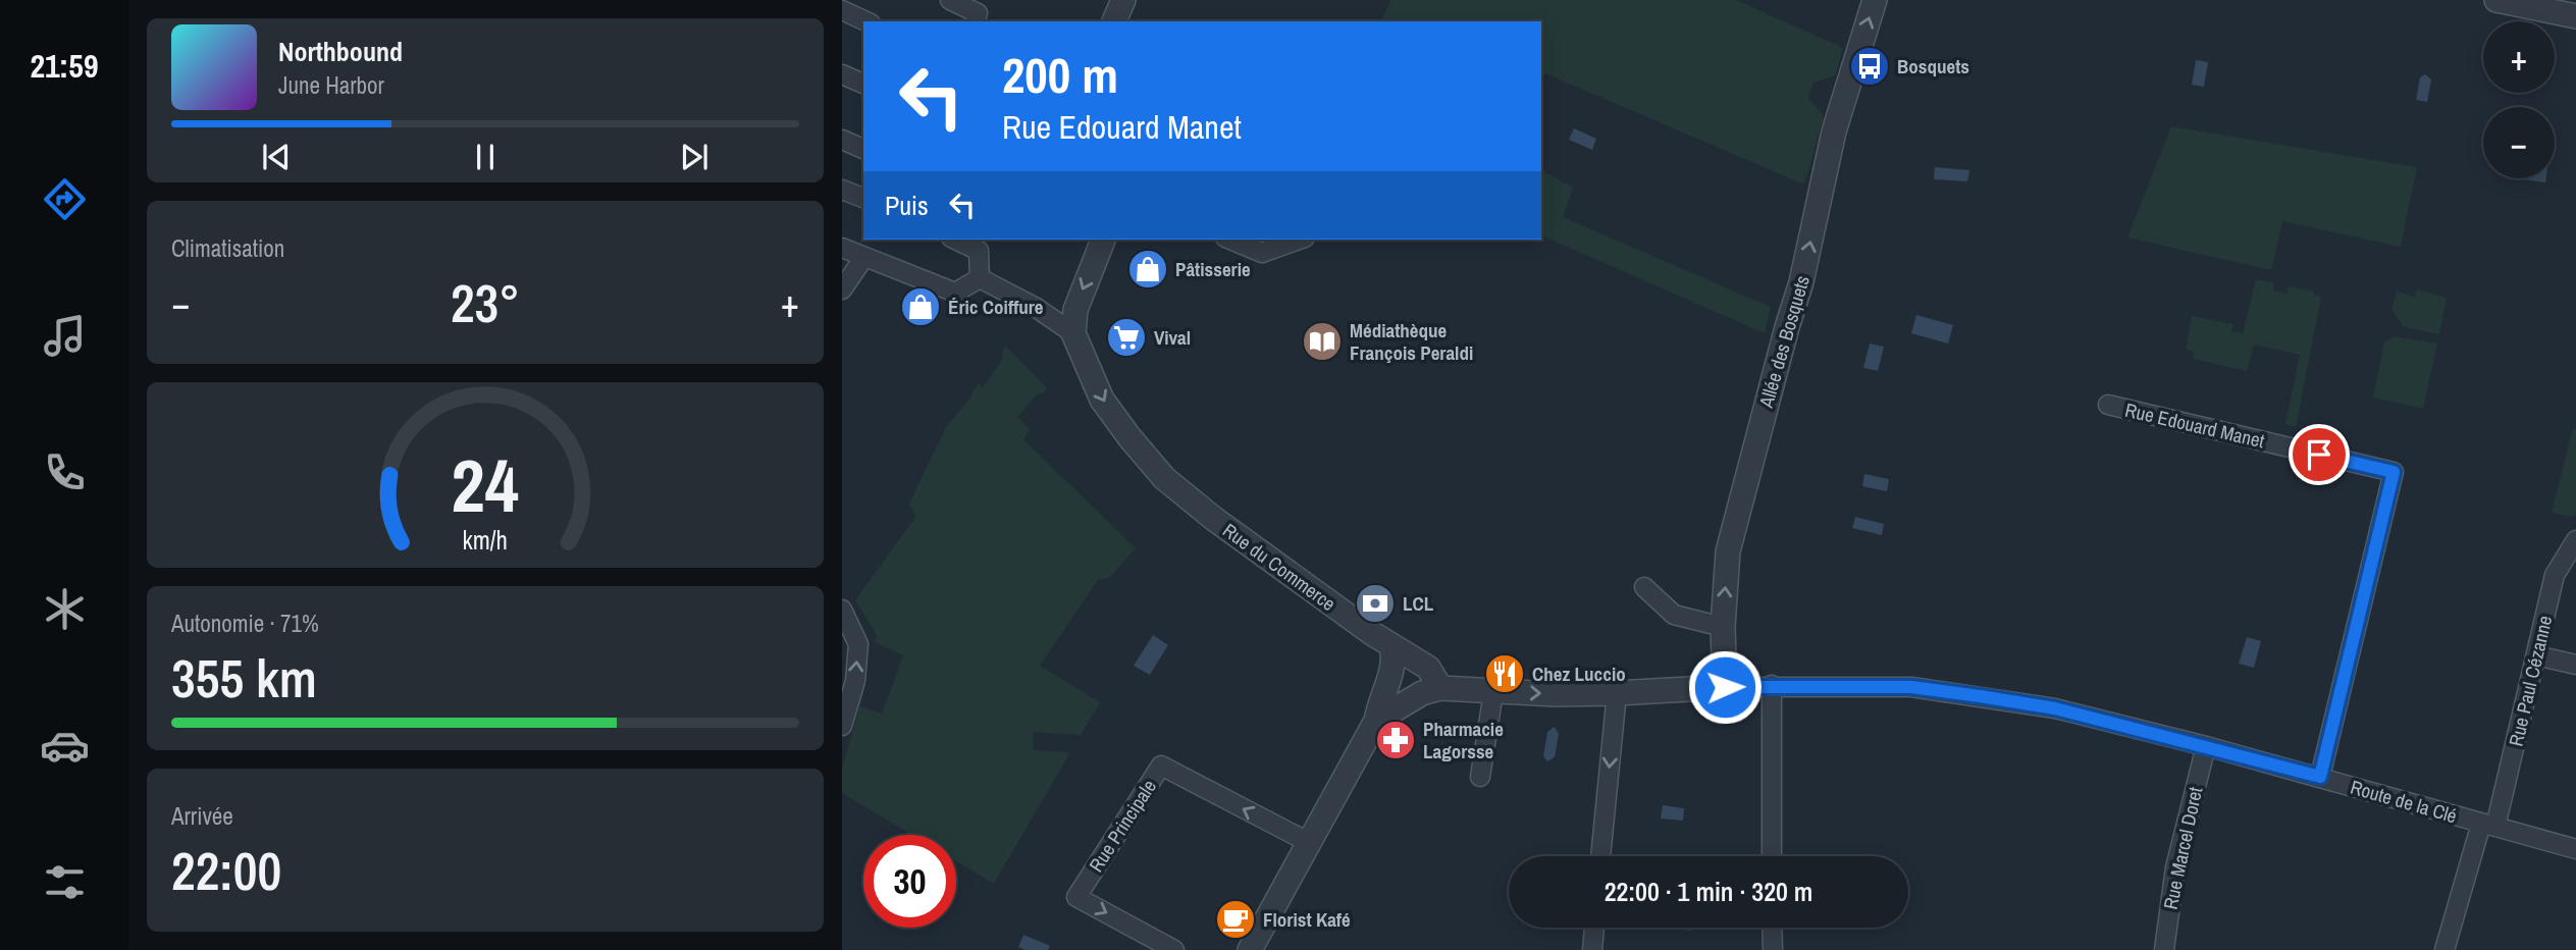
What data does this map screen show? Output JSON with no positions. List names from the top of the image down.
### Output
{
  "streets": {
    "street": [
      "Allée des Bosquets",
      "Rue Edouard Manet",
      "Rue du Commerce",
      "Rue Paul Cézanne",
      "Route de la Clé",
      "Rue Principale",
      "Rue Marcel Doret"
    ]
  },
  "crossings": [
    ["Allée des Bosquets", "Route de la Clé"],
    ["Rue Edouard Manet", "Route de la Clé"],
    ["Rue Paul Cézanne", "Route de la Clé"],
    ["Route de la Clé", "Rue Marcel Doret"]
  ],
  "one_way": ["Allée des Bosquets", "Rue du Commerce"],
  "places": {
    "bus stop": ["Bosquets"],
    "shop": ["Pâtisserie", "Éric Coiffure"],
    "supermarket": ["Vival"],
    "library": ["Médiathèque François Peraldi"],
    "bank": ["LCL"],
    "restaurant": ["Chez Luccio"],
    "pharmacy": ["Pharmacie Lagorsse"],
    "cafe": ["Florist Kafé"]
  },
  "page": {
    "tabs": "21:59",
    "map_buttons": ["+", "−"],
    "turn": ["200 m", "Rue Edouard Manet"],
    "song": ["Northbound", "June Harbor"],
    "then": "Puis",
    "tile": [
      "Climatisation",
      ["Autonomie · 71%", "355 km"],
      ["Arrivée", "22:00"]
    ],
    "heat": ["−", "23°", "+"],
    "limit": "30",
    "trip": "22:00 · 1 min · 320 m",
    "gauge": ["24", "km/h"]
  }
}
